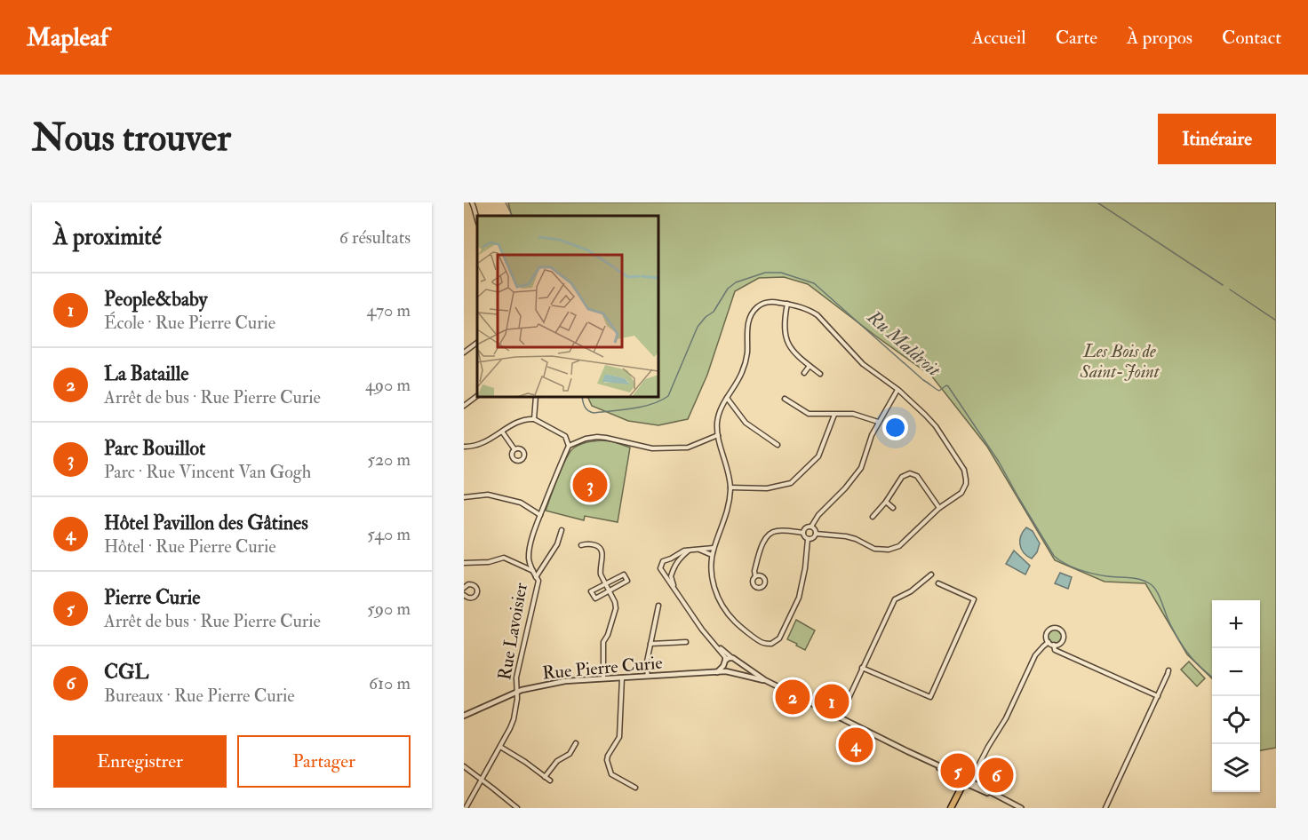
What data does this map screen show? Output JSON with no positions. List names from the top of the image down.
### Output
{
  "streets": {
    "street": ["Rue Lavoisier", "Rue Pierre Curie"]
  },
  "crossings": [
    ["Rue Lavoisier", "Rue Pierre Curie"]
  ],
  "water": ["Ru Maldroit"],
  "parks": ["Les Bois de Saint-Joint"],
  "page": {
    "header": "Mapleaf",
    "nav": [
      "Accueil",
      "Carte",
      "À propos",
      "Contact"
    ],
    "buttons": [
      "Itinéraire",
      ["Enregistrer", "Partager"]
    ],
    "title": "Nous trouver",
    "heading": ["À proximité", "6 résultats"],
    "list": [
      {
        "mark": "1",
        "name": "People&baby",
        "note": "École · Rue Pierre Curie",
        "value": "470 m"
      },
      {
        "mark": "2",
        "name": "La Bataille",
        "note": "Arrêt de bus · Rue Pierre Curie",
        "value": "490 m"
      },
      {
        "mark": "3",
        "name": "Parc Bouillot",
        "note": "Parc · Rue Vincent Van Gogh",
        "value": "520 m"
      },
      {
        "mark": "4",
        "name": "Hôtel Pavillon des Gâtines",
        "note": "Hôtel · Rue Pierre Curie",
        "value": "540 m"
      },
      {
        "mark": "5",
        "name": "Pierre Curie",
        "note": "Arrêt de bus · Rue Pierre Curie",
        "value": "590 m"
      },
      {
        "mark": "6",
        "name": "CGL",
        "note": "Bureaux · Rue Pierre Curie",
        "value": "610 m"
      }
    ],
    "pins": [
      "3",
      "2",
      "1",
      "4",
      "5",
      "6"
    ],
    "map_buttons": ["+", "−"]
  }
}
